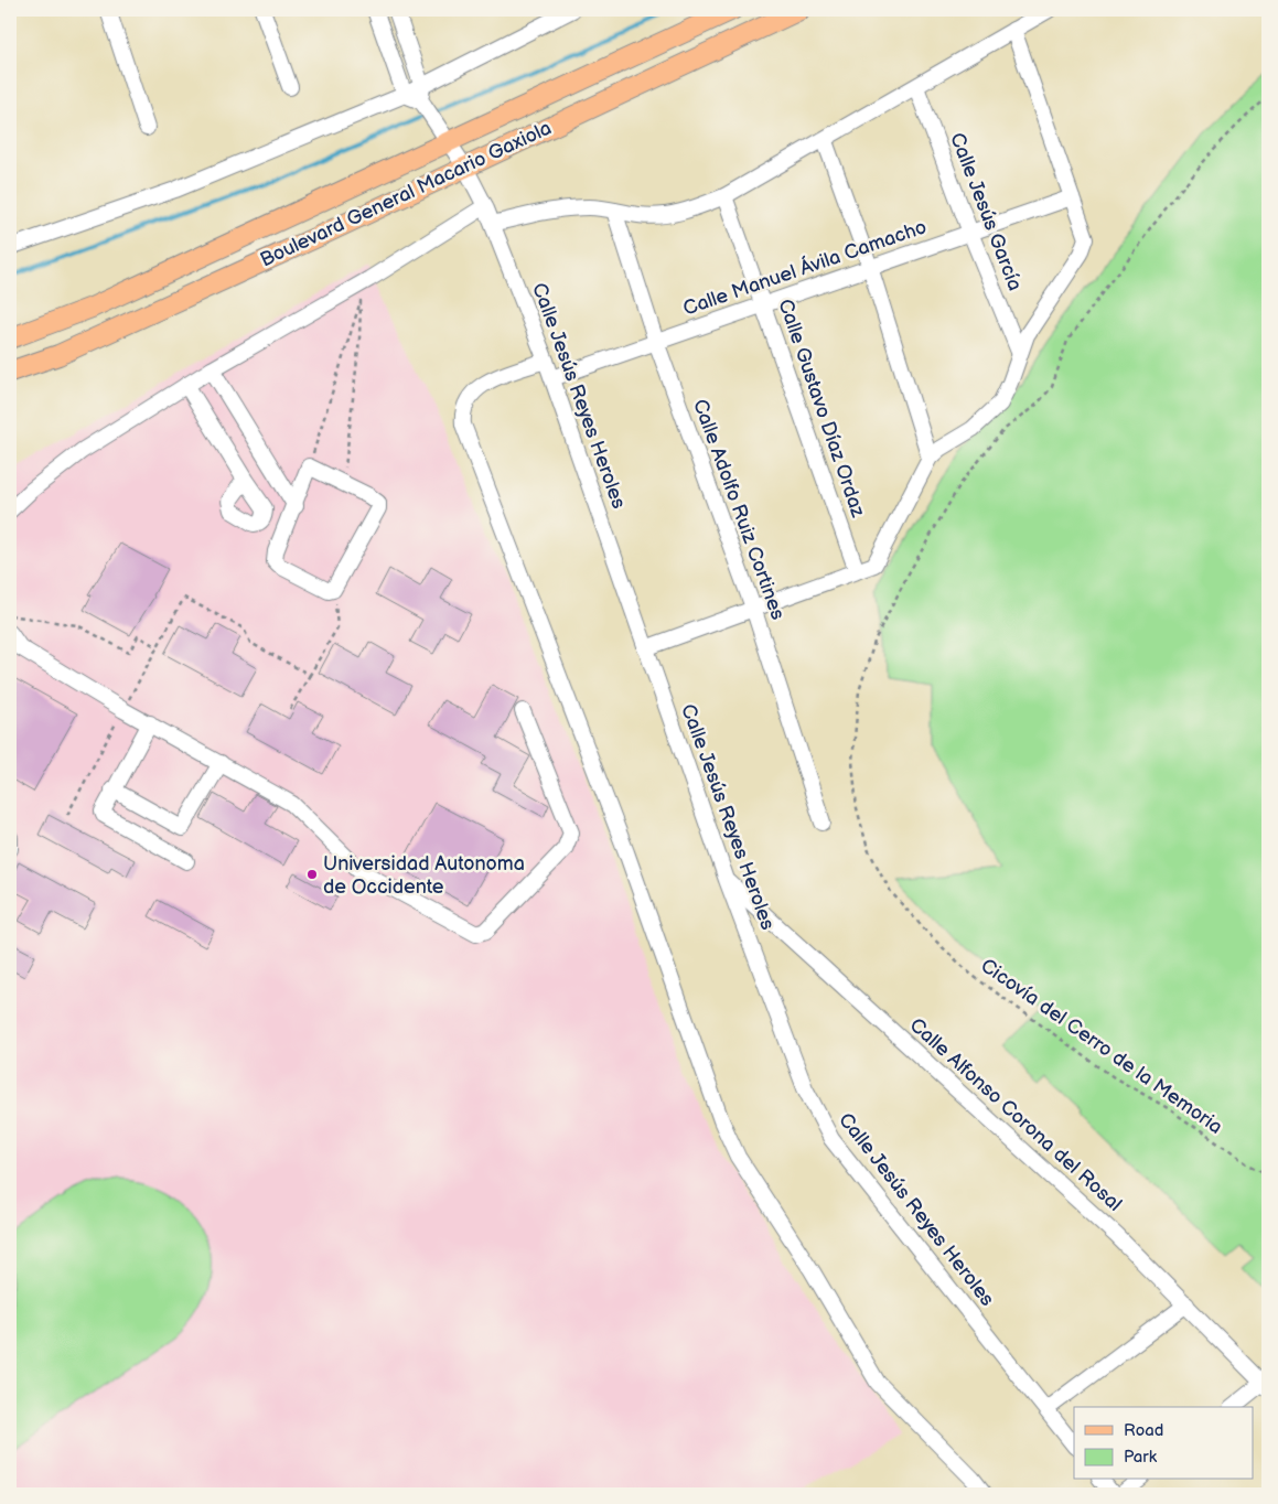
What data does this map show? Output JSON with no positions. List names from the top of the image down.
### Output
{
  "streets": {
    "main road": ["Boulevard General Macario Gaxiola"],
    "street": [
      "Calle Jesús García",
      "Calle Manuel Ávila Camacho",
      "Calle Jesús Reyes Heroles",
      "Calle Gustavo Díaz Ordaz",
      "Calle Adolfo Ruiz Cortines",
      "Calle Alfonso Corona del Rosal"
    ],
    "path": ["Cicovía del Cerro de la Memoria"]
  },
  "crossings": [
    ["Boulevard General Macario Gaxiola", "Calle Jesús Reyes Heroles"],
    ["Calle Jesús García", "Calle Manuel Ávila Camacho"],
    ["Calle Manuel Ávila Camacho", "Calle Jesús Reyes Heroles"],
    ["Calle Manuel Ávila Camacho", "Calle Gustavo Díaz Ordaz"],
    ["Calle Manuel Ávila Camacho", "Calle Adolfo Ruiz Cortines"],
    ["Calle Jesús Reyes Heroles", "Calle Alfonso Corona del Rosal"]
  ],
  "places": ["Universidad Autonoma de Occidente"],
  "legend": ["Road", "Park"]
}
